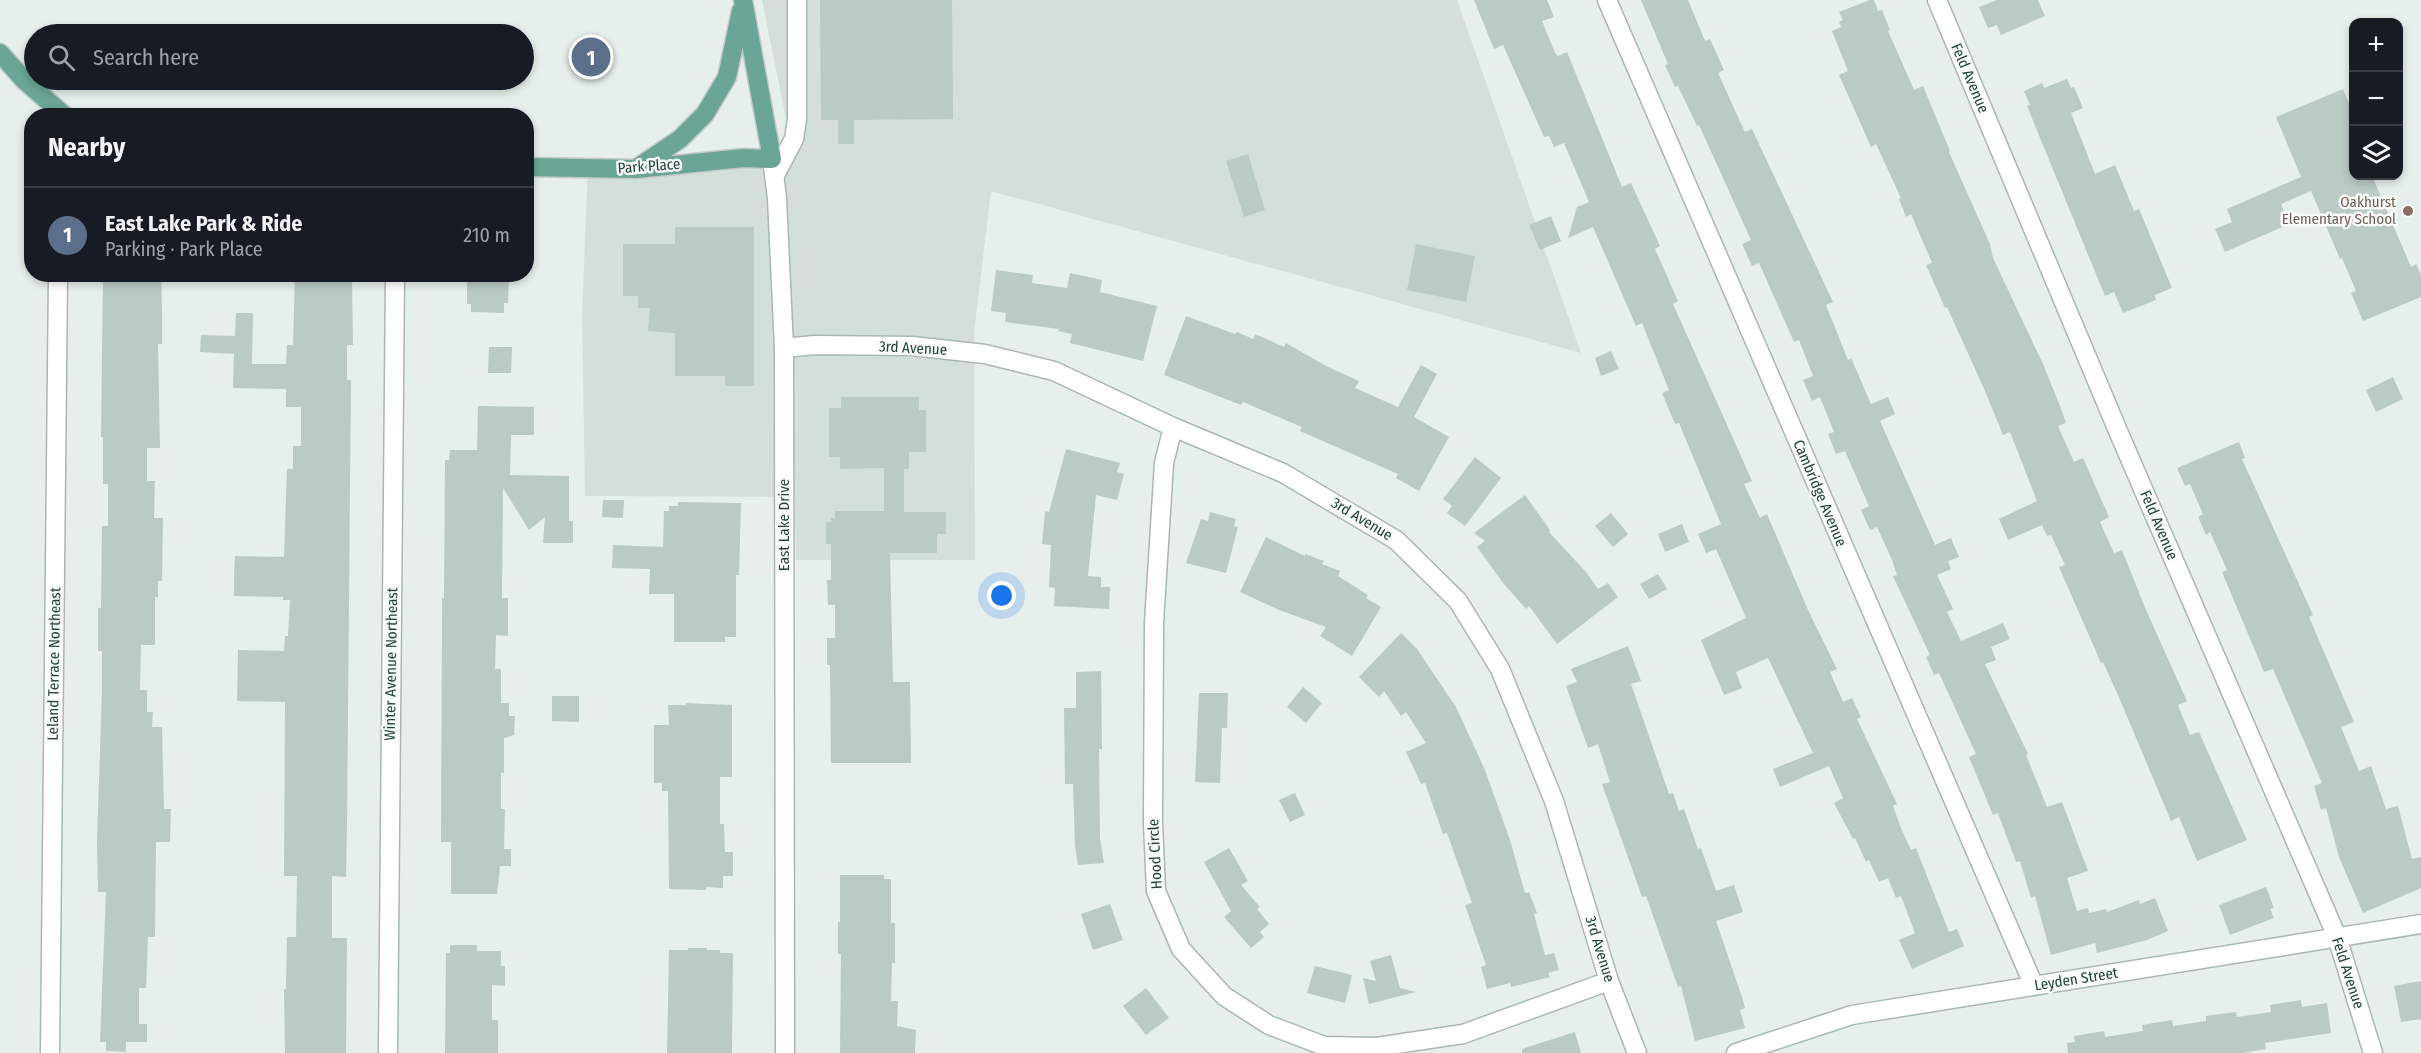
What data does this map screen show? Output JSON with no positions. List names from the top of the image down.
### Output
{
  "streets": {
    "main road": ["Park Place", "East Lake Drive"],
    "street": [
      "Feld Avenue",
      "3rd Avenue",
      "Cambridge Avenue",
      "Leland Terrace Northeast",
      "Winter Avenue Northeast",
      "Hood Circle",
      "Leyden Street"
    ]
  },
  "crossings": [
    ["Feld Avenue", "Leyden Street"],
    ["Park Place", "East Lake Drive"],
    ["3rd Avenue", "East Lake Drive"],
    ["3rd Avenue", "Hood Circle"],
    ["Cambridge Avenue", "Leyden Street"]
  ],
  "places": ["Oakhurst Elementary School"],
  "page": {
    "map_buttons": ["+", "−"],
    "search": "Search here",
    "pins": "1",
    "heading": "Nearby",
    "list": [
      {
        "mark": "1",
        "name": "East Lake Park & Ride",
        "note": "Parking · Park Place",
        "value": "210 m"
      }
    ]
  }
}
